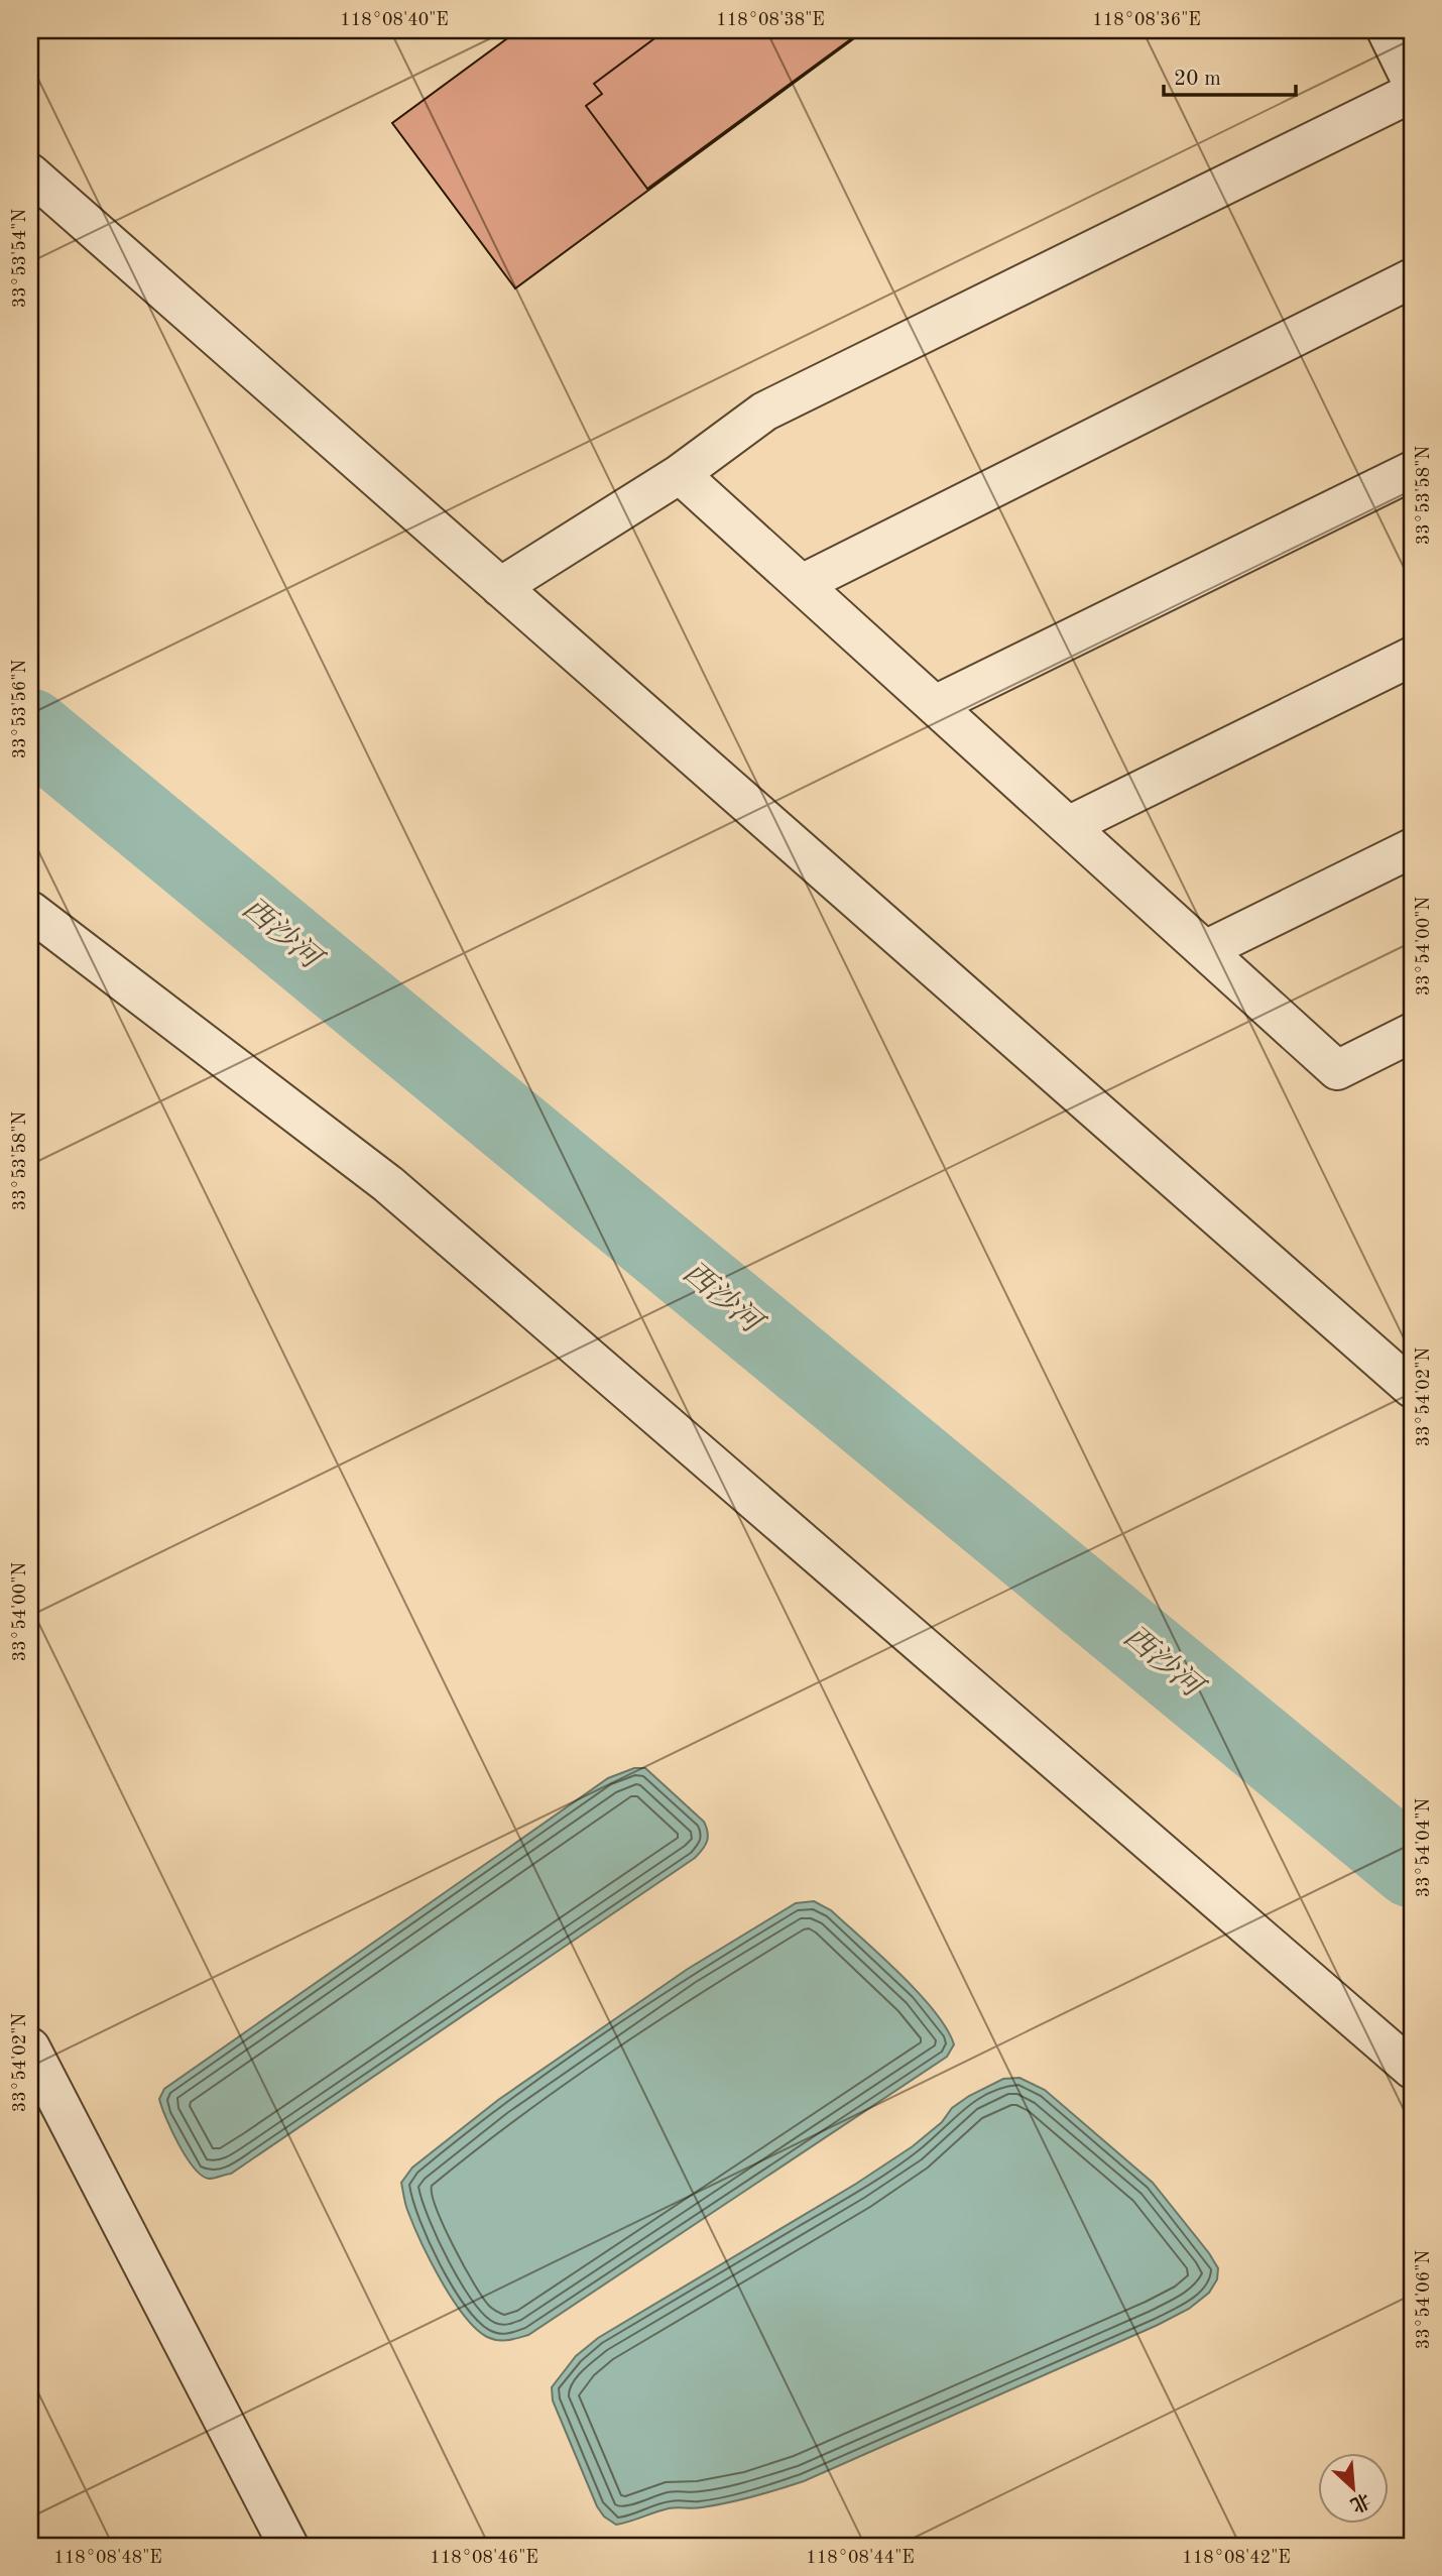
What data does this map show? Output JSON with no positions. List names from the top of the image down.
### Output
{
  "water": ["西沙河"],
  "scale_bar": "20 m",
  "north": "bottom right",
  "coordinates": [
    "118°08'40\"E",
    "118°08'38\"E",
    "118°08'36\"E",
    "33°53'54\"N",
    "33°53'58\"N",
    "33°53'56\"N",
    "33°54'00\"N",
    "33°54'02\"N",
    "33°54'04\"N",
    "33°54'06\"N",
    "118°08'48\"E",
    "118°08'46\"E",
    "118°08'44\"E",
    "118°08'42\"E"
  ]
}
